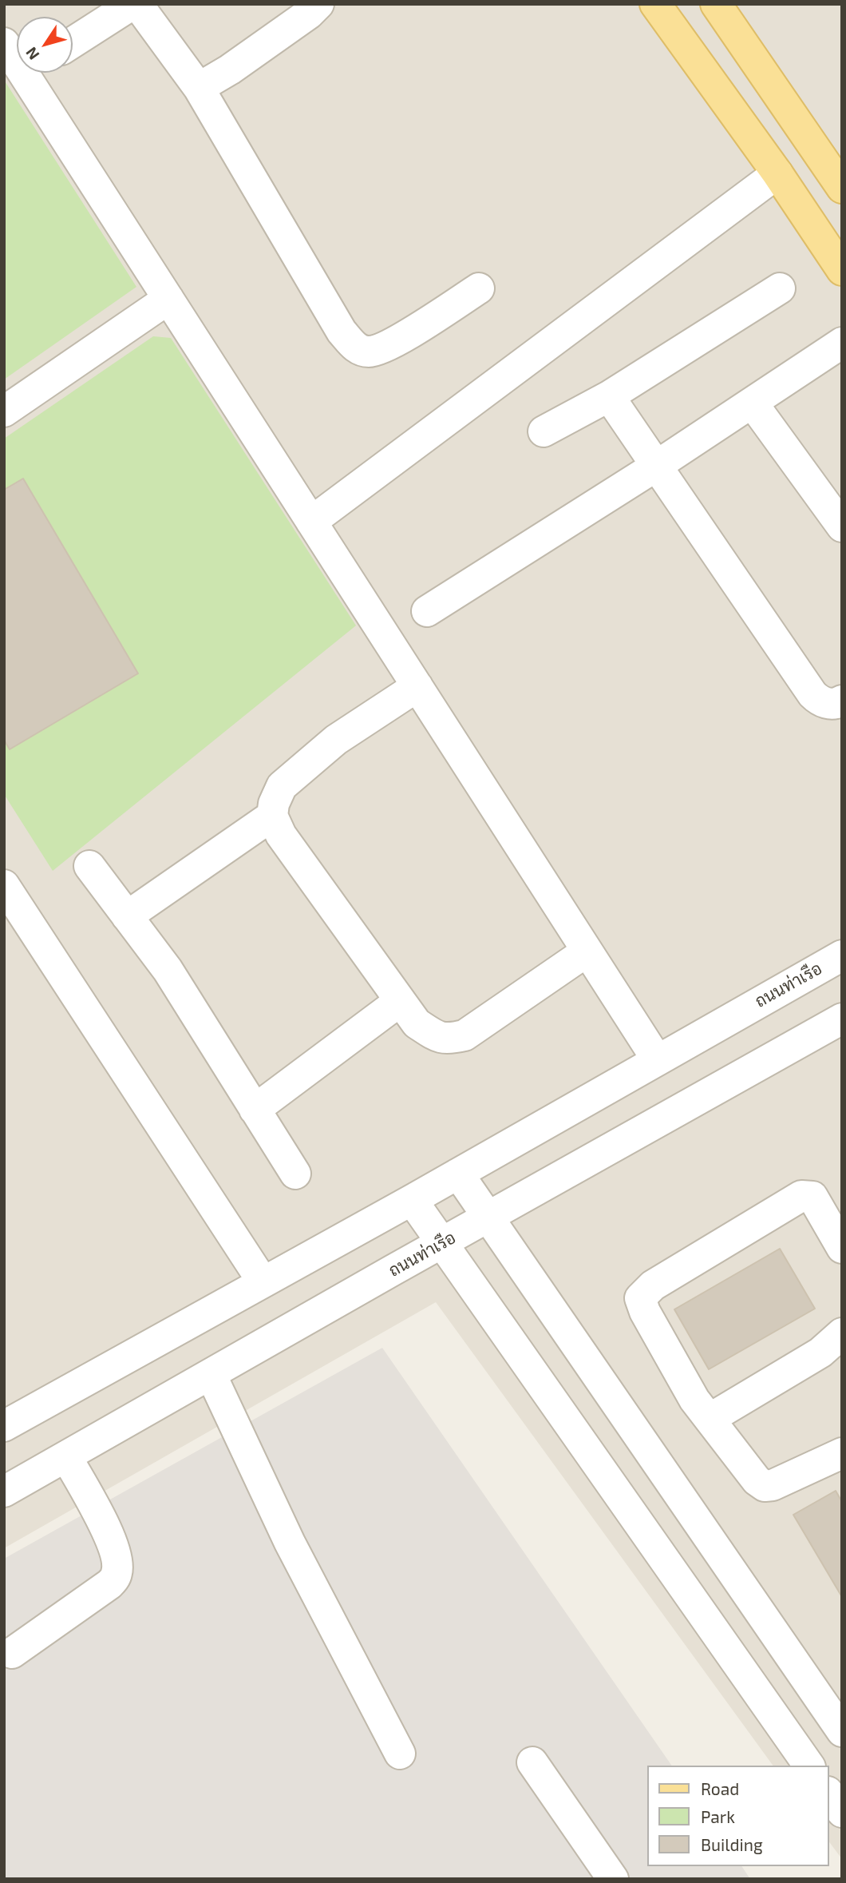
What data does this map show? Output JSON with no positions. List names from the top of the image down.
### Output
{
  "streets": {
    "street": ["ถนนท่าเรือ"]
  },
  "legend": ["Road", "Park", "Building"],
  "north": "bottom left"
}
